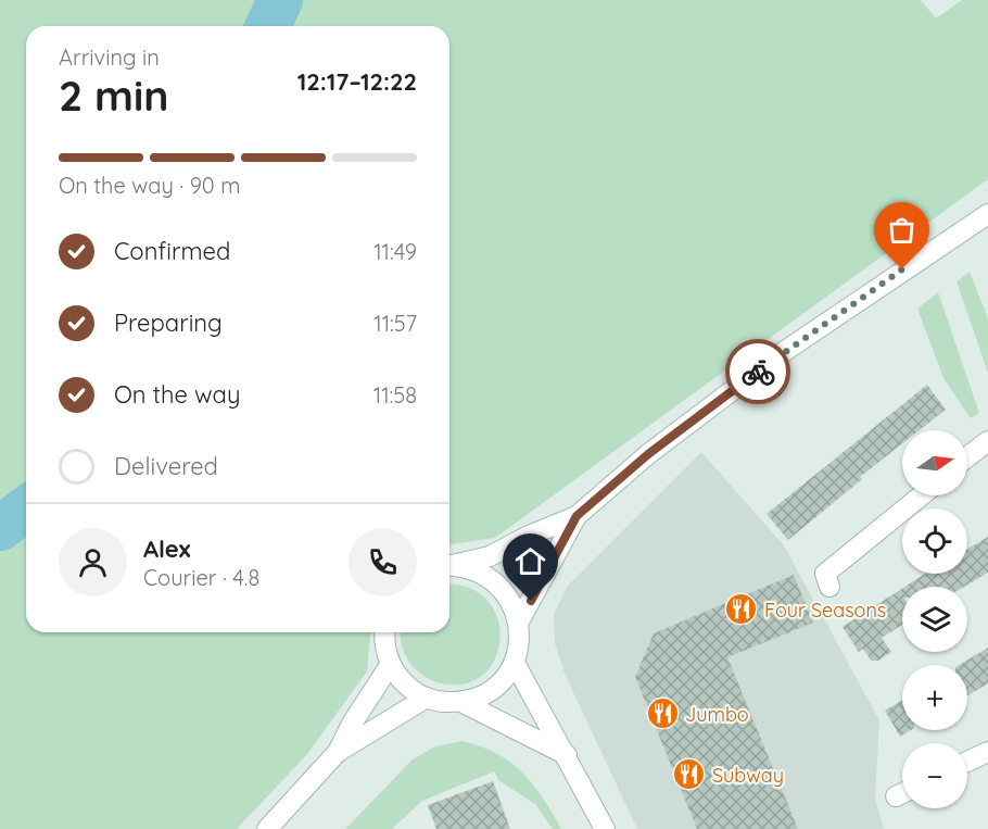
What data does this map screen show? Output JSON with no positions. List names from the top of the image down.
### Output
{
  "places": {
    "restaurant": ["Four Seasons", "Jumbo", "Subway"]
  },
  "north": "right",
  "page": {
    "heading": ["2 min", "Arriving in", "12:17–12:22"],
    "panel": ["Alex", "Courier · 4.8"],
    "bar": "On the way · 90 m",
    "list": [
      ["Confirmed", "11:49"],
      ["Preparing", "11:57"],
      ["On the way", "11:58"],
      "Delivered"
    ],
    "map_buttons": ["+", "−"]
  }
}
